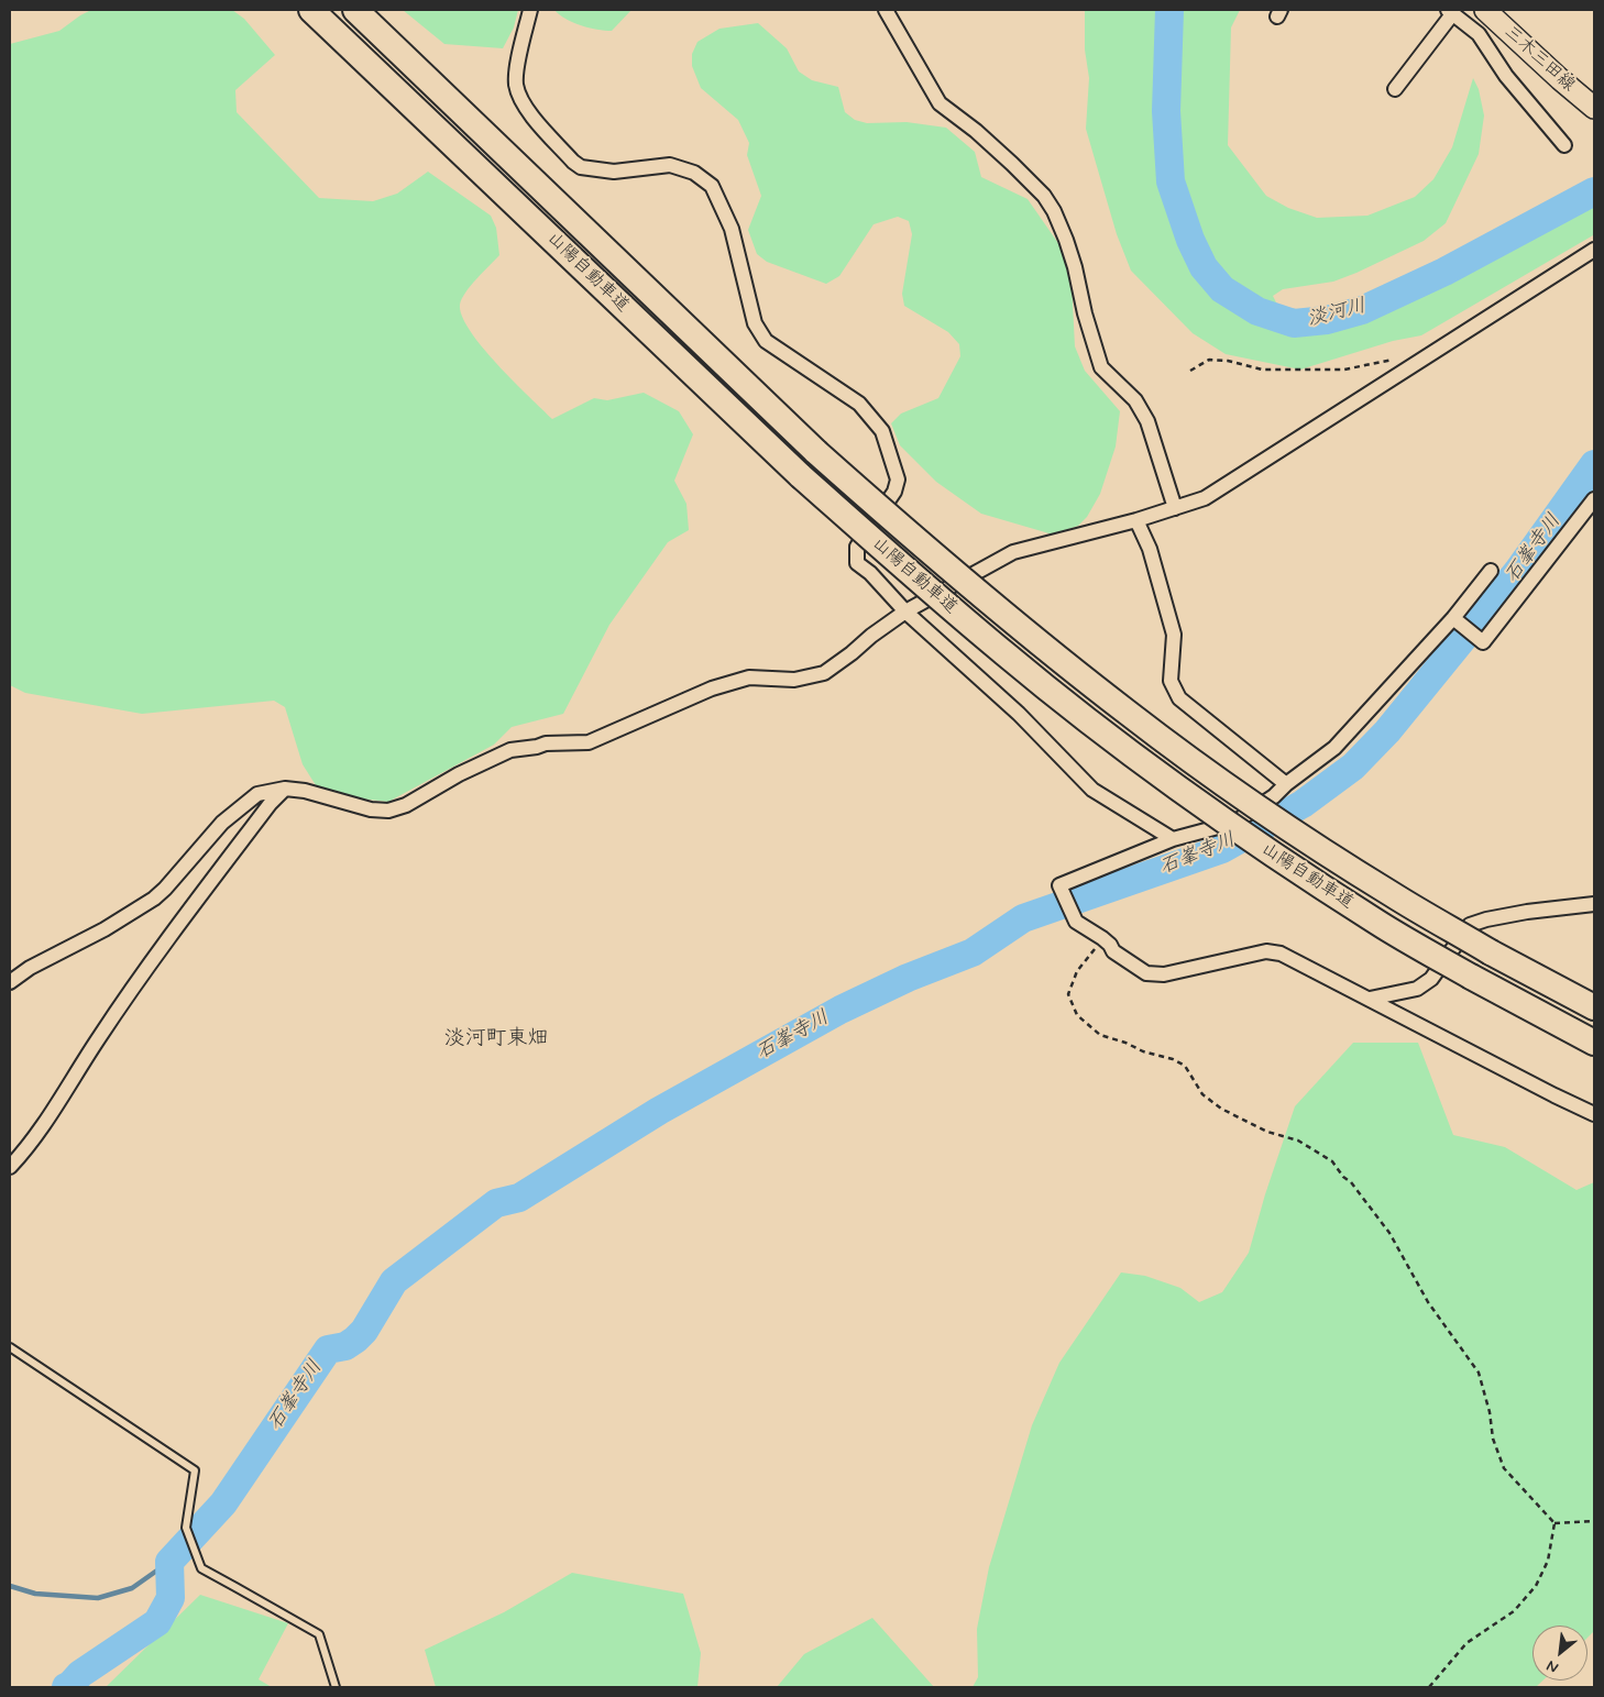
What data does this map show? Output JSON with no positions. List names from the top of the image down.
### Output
{
  "streets": {
    "highway": ["山陽自動車道"],
    "main road": ["三木三田線"]
  },
  "districts": ["淡河町東畑"],
  "water": ["淡河川", "石峯寺川"],
  "north": "bottom left"
}
